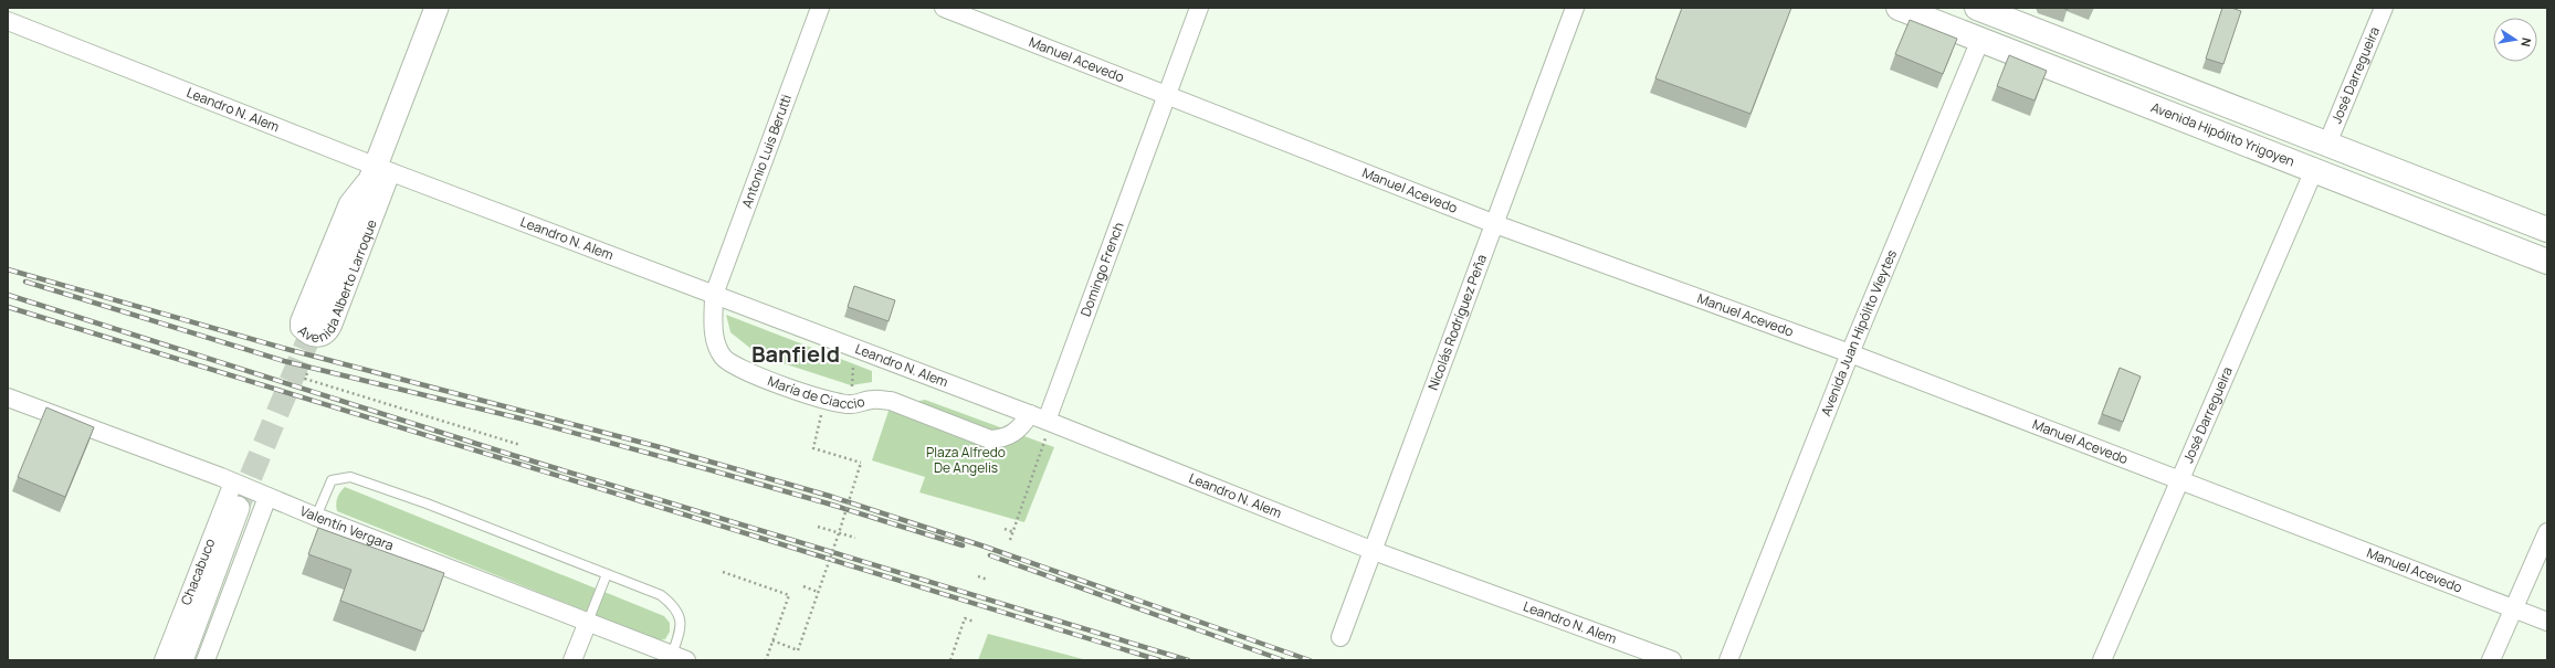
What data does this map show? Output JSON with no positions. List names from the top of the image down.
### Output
{
  "streets": {
    "main road": ["Avenida Hipólito Yrigoyen"],
    "street": [
      "Manuel Acevedo",
      "José Darregueira",
      "Leandro N. Alem",
      "Antonio Luis Berutti",
      "Avenida Alberto Larroque",
      "Domingo French",
      "Nicolás Rodríguez Peña",
      "Avenida Juan Hipólito Vieytes",
      "María de Ciaccio",
      "Valentín Vergara",
      "Chacabuco"
    ]
  },
  "crossings": [
    ["Manuel Acevedo", "José Darregueira"],
    ["Manuel Acevedo", "Domingo French"],
    ["Manuel Acevedo", "Nicolás Rodríguez Peña"],
    ["Manuel Acevedo", "Avenida Juan Hipólito Vieytes"],
    ["José Darregueira", "Avenida Hipólito Yrigoyen"],
    ["Leandro N. Alem", "Antonio Luis Berutti"],
    ["Leandro N. Alem", "Avenida Alberto Larroque"],
    ["Leandro N. Alem", "Domingo French"],
    ["Leandro N. Alem", "Nicolás Rodríguez Peña"],
    ["Leandro N. Alem", "María de Ciaccio"],
    ["Avenida Hipólito Yrigoyen", "Avenida Juan Hipólito Vieytes"],
    ["Antonio Luis Berutti", "María de Ciaccio"],
    ["Domingo French", "María de Ciaccio"],
    ["Valentín Vergara", "Chacabuco"]
  ],
  "districts": ["Banfield"],
  "parks": ["Plaza Alfredo De Angelis"],
  "north": "right"
}
